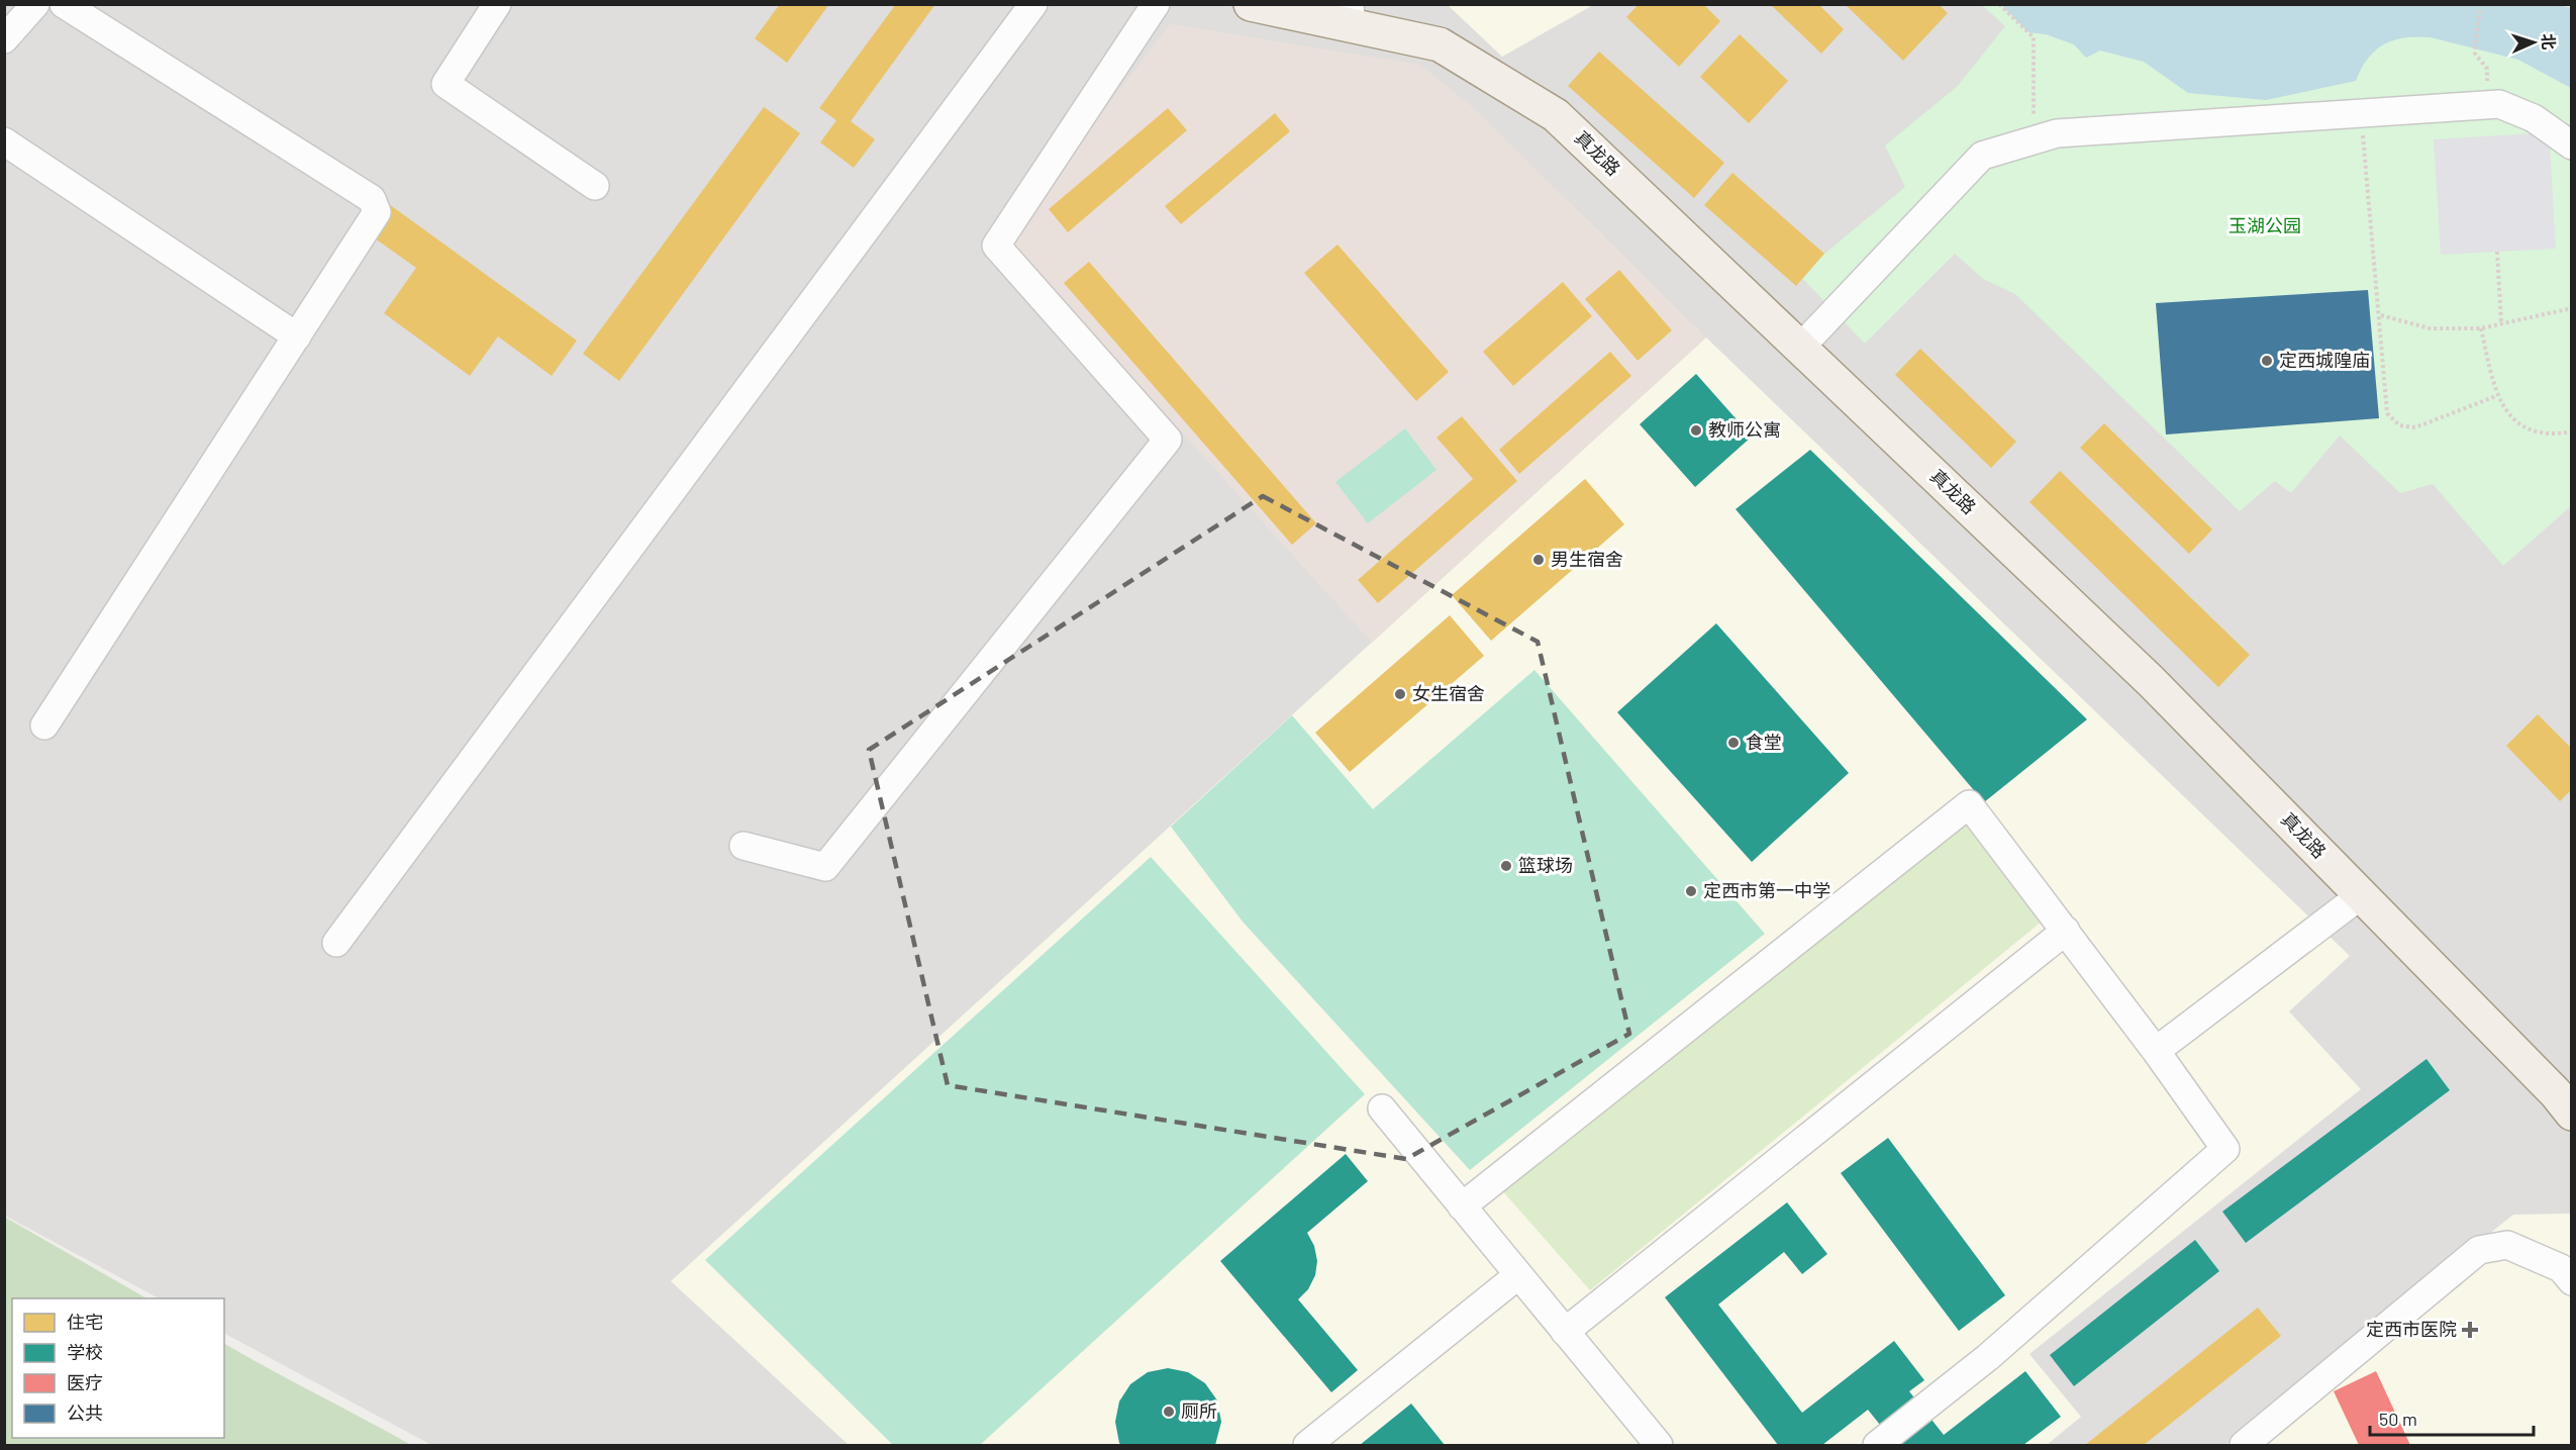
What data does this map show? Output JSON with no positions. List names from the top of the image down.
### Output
{
  "streets": {
    "main road": ["真龙路"]
  },
  "parks": ["玉湖公园"],
  "places": {
    "other": [
      "定西城隍庙",
      "教师公寓",
      "男生宿舍",
      "女生宿舍",
      "食堂",
      "篮球场",
      "定西市第一中学",
      "厕所"
    ],
    "health": ["定西市医院"]
  },
  "legend": [
    "住宅",
    "学校",
    "医疗",
    "公共"
  ],
  "scale_bar": "50 m",
  "north": "right"
}
